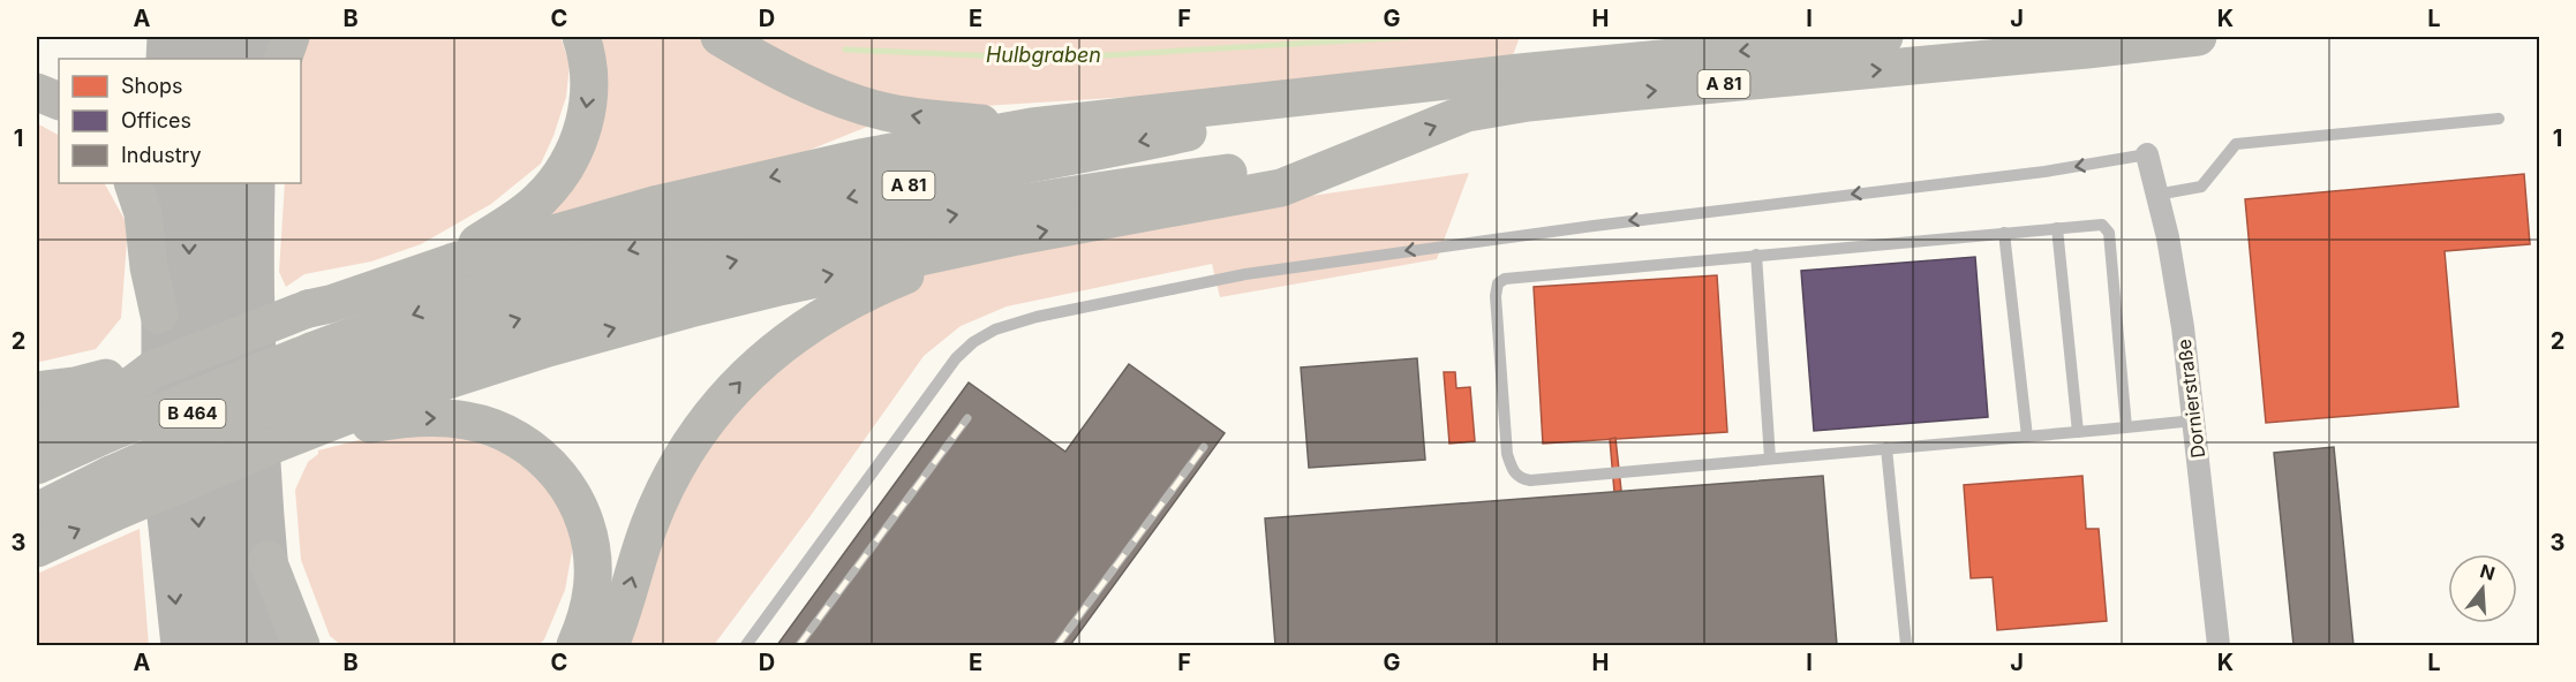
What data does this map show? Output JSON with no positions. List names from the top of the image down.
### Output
{
  "streets": {
    "highway": ["A 81", "B 464"],
    "street": ["Dornierstraße"]
  },
  "water": ["Hulbgraben"],
  "legend": ["Shops", "Offices", "Industry"],
  "north": "top",
  "grid": {
    "columns": [
      "A",
      "B",
      "C",
      "D",
      "E",
      "F",
      "G",
      "H",
      "I",
      "J",
      "K",
      "L"
    ],
    "rows": ["1", "2", "3"]
  }
}
